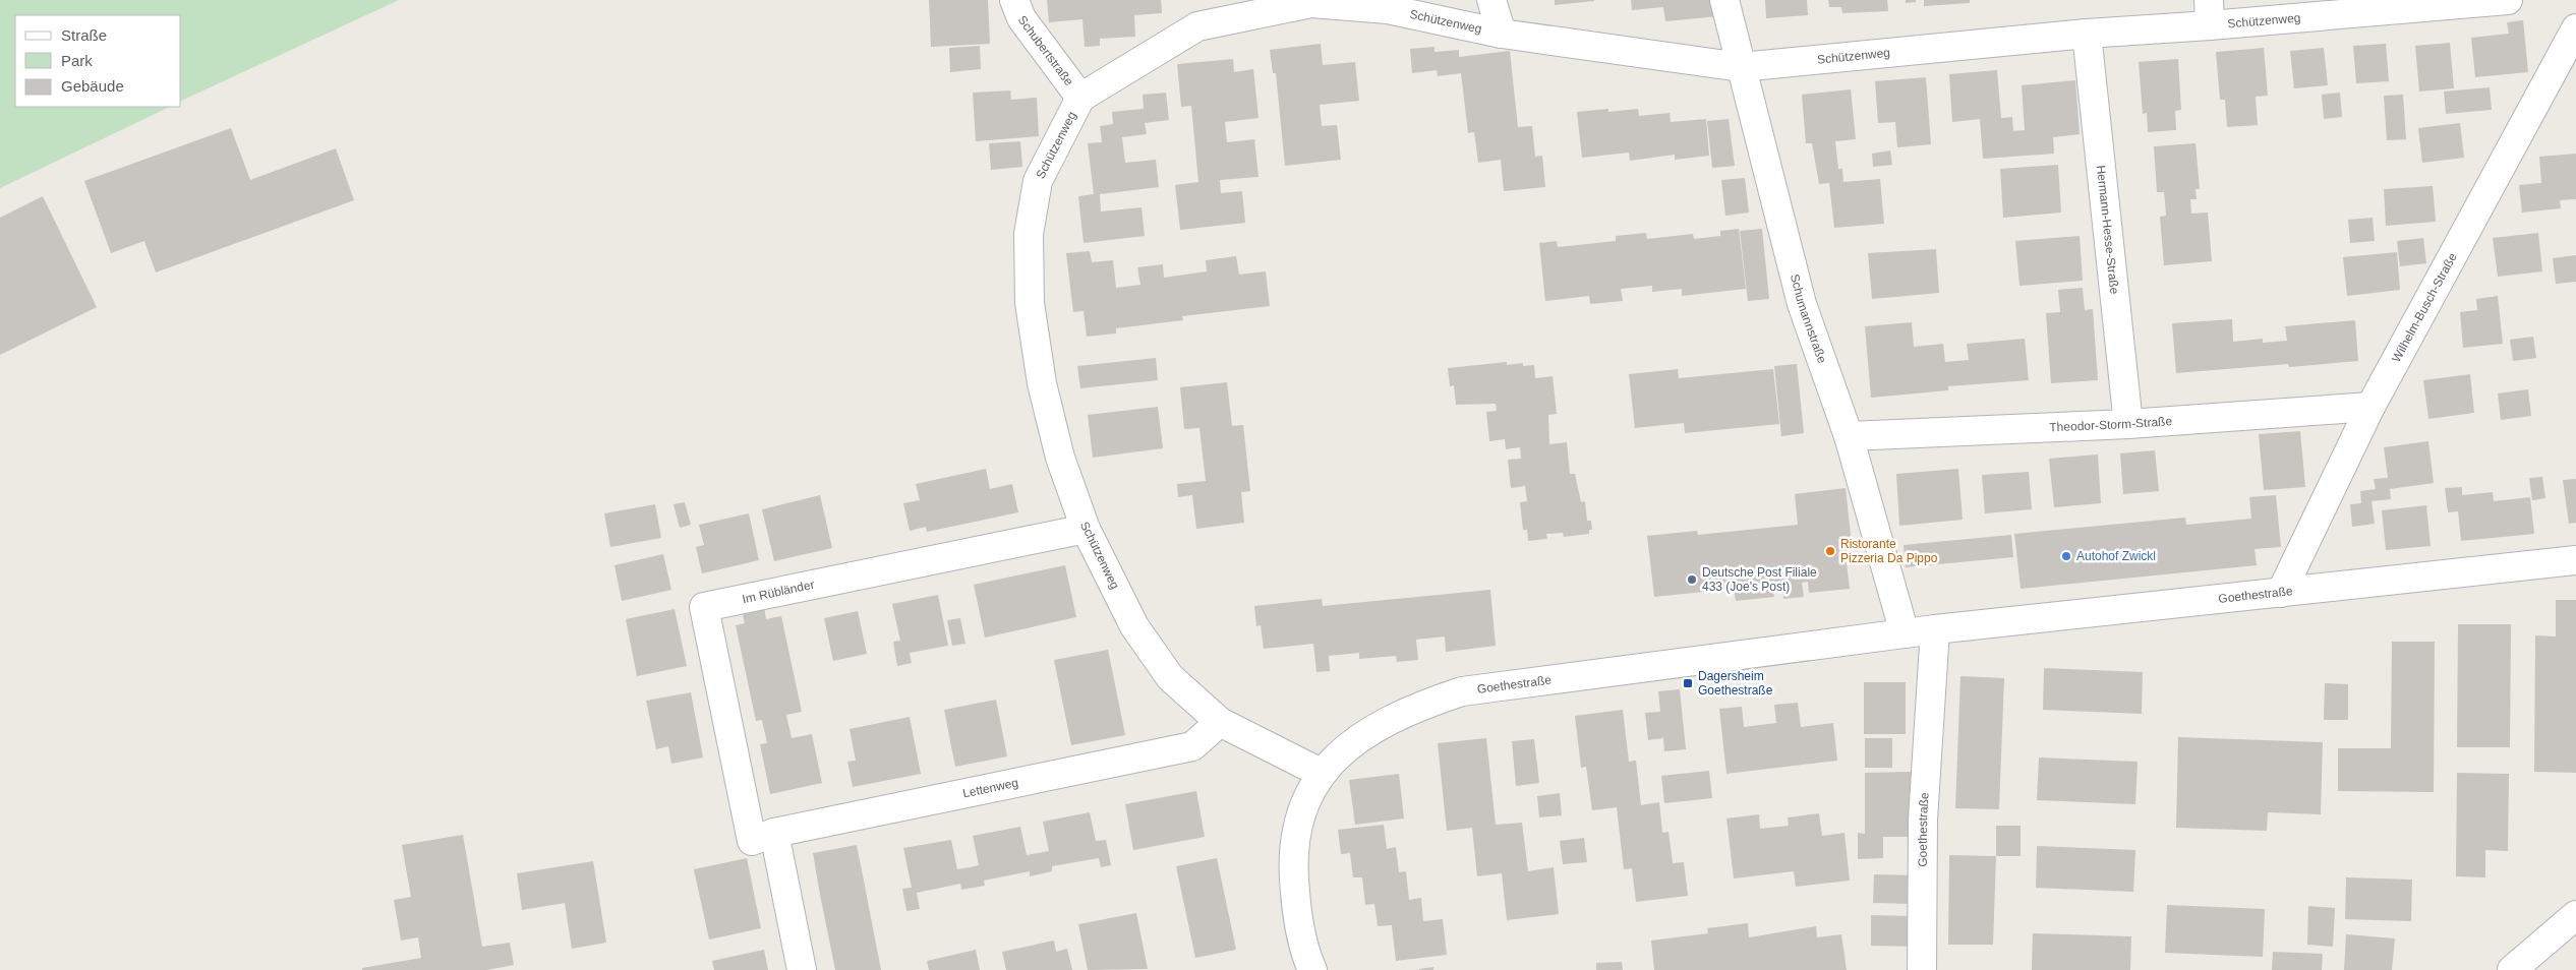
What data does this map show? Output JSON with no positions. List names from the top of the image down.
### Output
{
  "streets": {
    "street": [
      "Schützenweg",
      "Schubertstraße",
      "Hermann-Hesse-Straße",
      "Wilhelm-Busch-Straße",
      "Schumannstraße",
      "Theodor-Storm-Straße",
      "Im Rübländer",
      "Goethestraße",
      "Lettenweg"
    ]
  },
  "crossings": [
    ["Schützenweg", "Schubertstraße"],
    ["Schützenweg", "Hermann-Hesse-Straße"],
    ["Schützenweg", "Schumannstraße"],
    ["Schützenweg", "Im Rübländer"],
    ["Schützenweg", "Goethestraße"],
    ["Schützenweg", "Lettenweg"],
    ["Hermann-Hesse-Straße", "Theodor-Storm-Straße"],
    ["Wilhelm-Busch-Straße", "Theodor-Storm-Straße"],
    ["Wilhelm-Busch-Straße", "Goethestraße"],
    ["Schumannstraße", "Theodor-Storm-Straße"],
    ["Schumannstraße", "Goethestraße"],
    ["Im Rübländer", "Lettenweg"]
  ],
  "places": {
    "other": ["Ristorante Pizzeria Da Pippo", "Autohof Zwickl", "Deutsche Post Filiale 433 (Joe's Post)"],
    "transit": ["Dagersheim Goethestraße"]
  },
  "legend": ["Straße", "Park", "Gebäude"]
}
